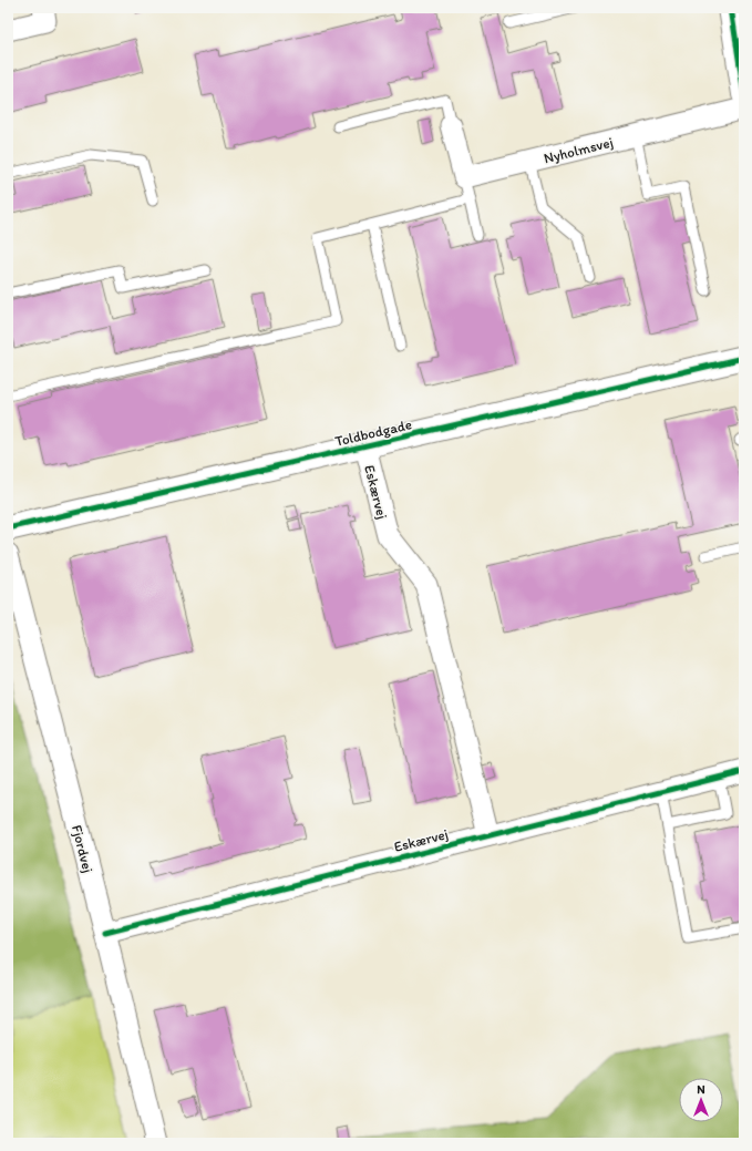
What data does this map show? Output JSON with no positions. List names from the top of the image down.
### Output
{
  "streets": {
    "street": [
      "Nyholmsvej",
      "Toldbodgade",
      "Eskærvej",
      "Fjordvej"
    ]
  },
  "crossings": [
    ["Toldbodgade", "Eskærvej"],
    ["Eskærvej", "Fjordvej"]
  ],
  "north": "top"
}
